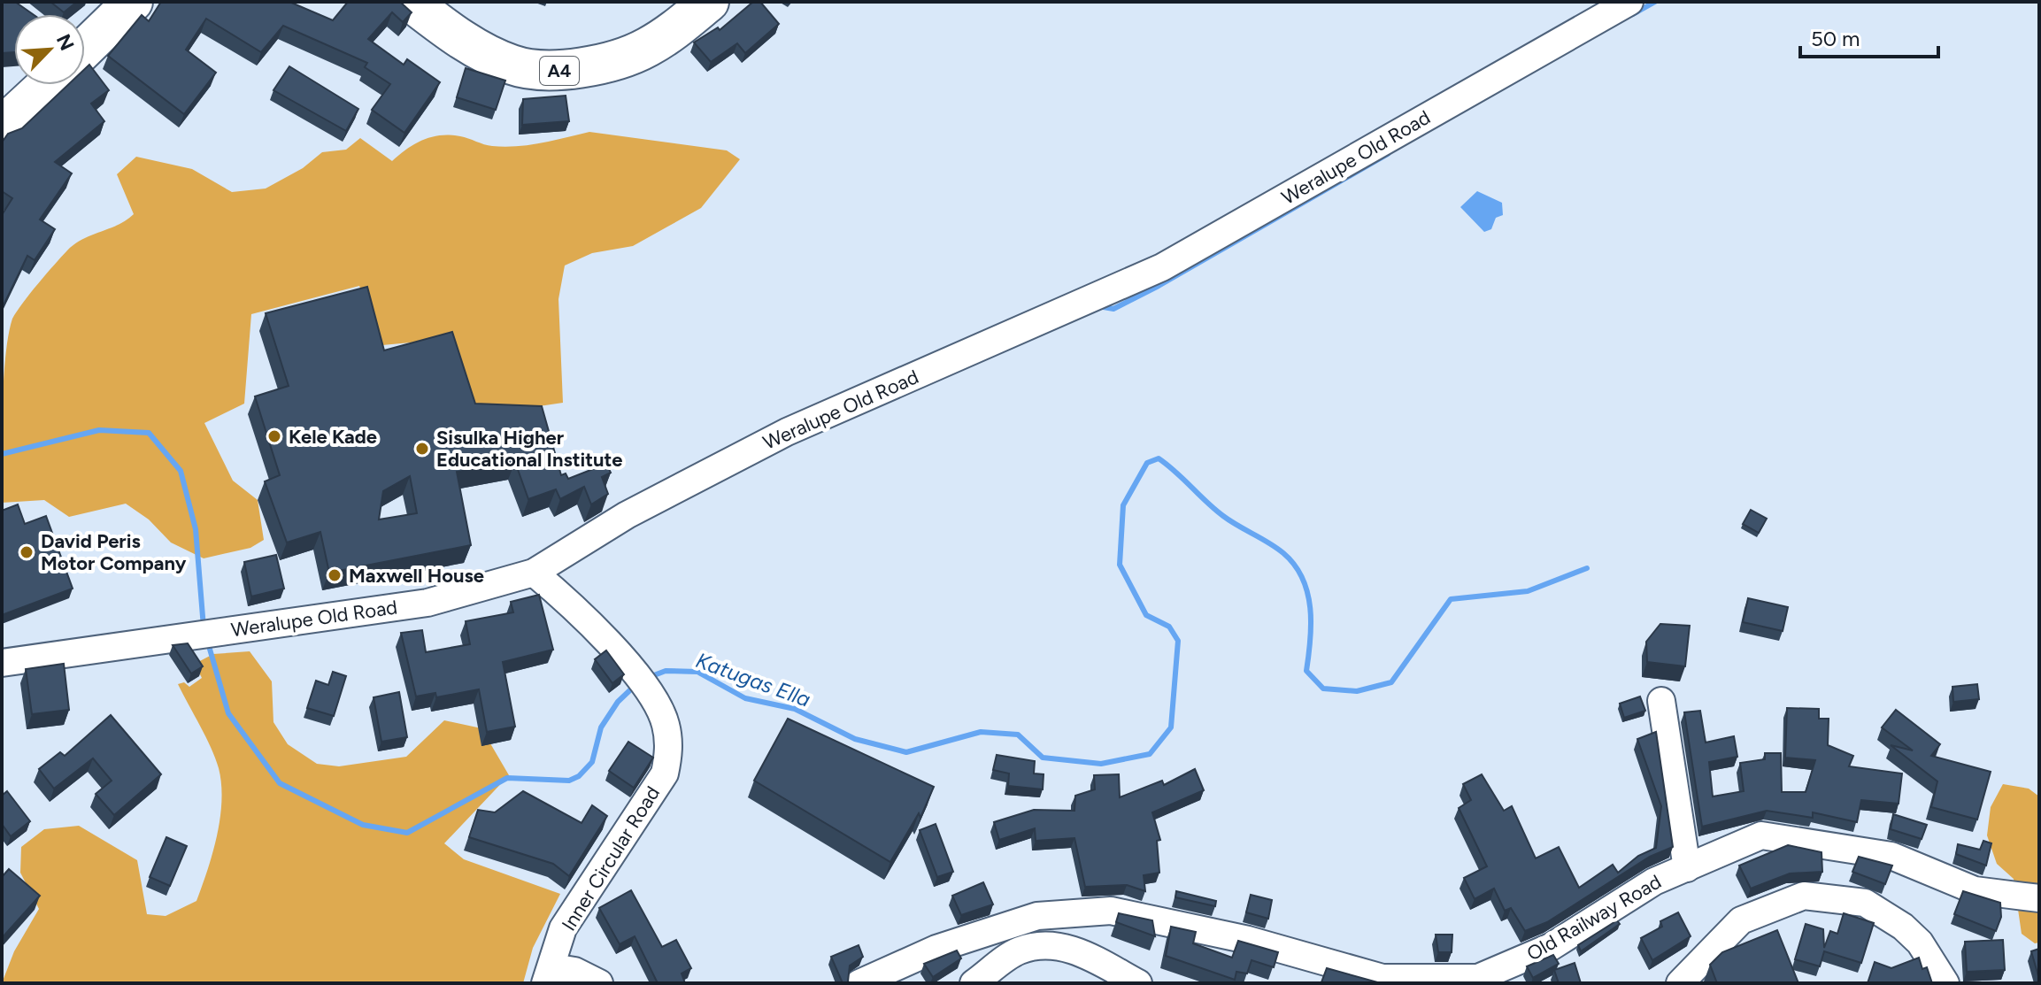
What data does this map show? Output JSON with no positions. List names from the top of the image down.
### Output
{
  "streets": {
    "highway": ["A4"],
    "street": ["Weralupe Old Road", "Inner Circular Road", "Old Railway Road"]
  },
  "crossings": [
    ["Weralupe Old Road", "Inner Circular Road"]
  ],
  "water": ["Katugas Ella"],
  "places": [
    "Kele Kade",
    "Sisulka Higher Educational Institute",
    "David Peris Motor Company",
    "Maxwell House"
  ],
  "scale_bar": "50 m",
  "north": "top right"
}
